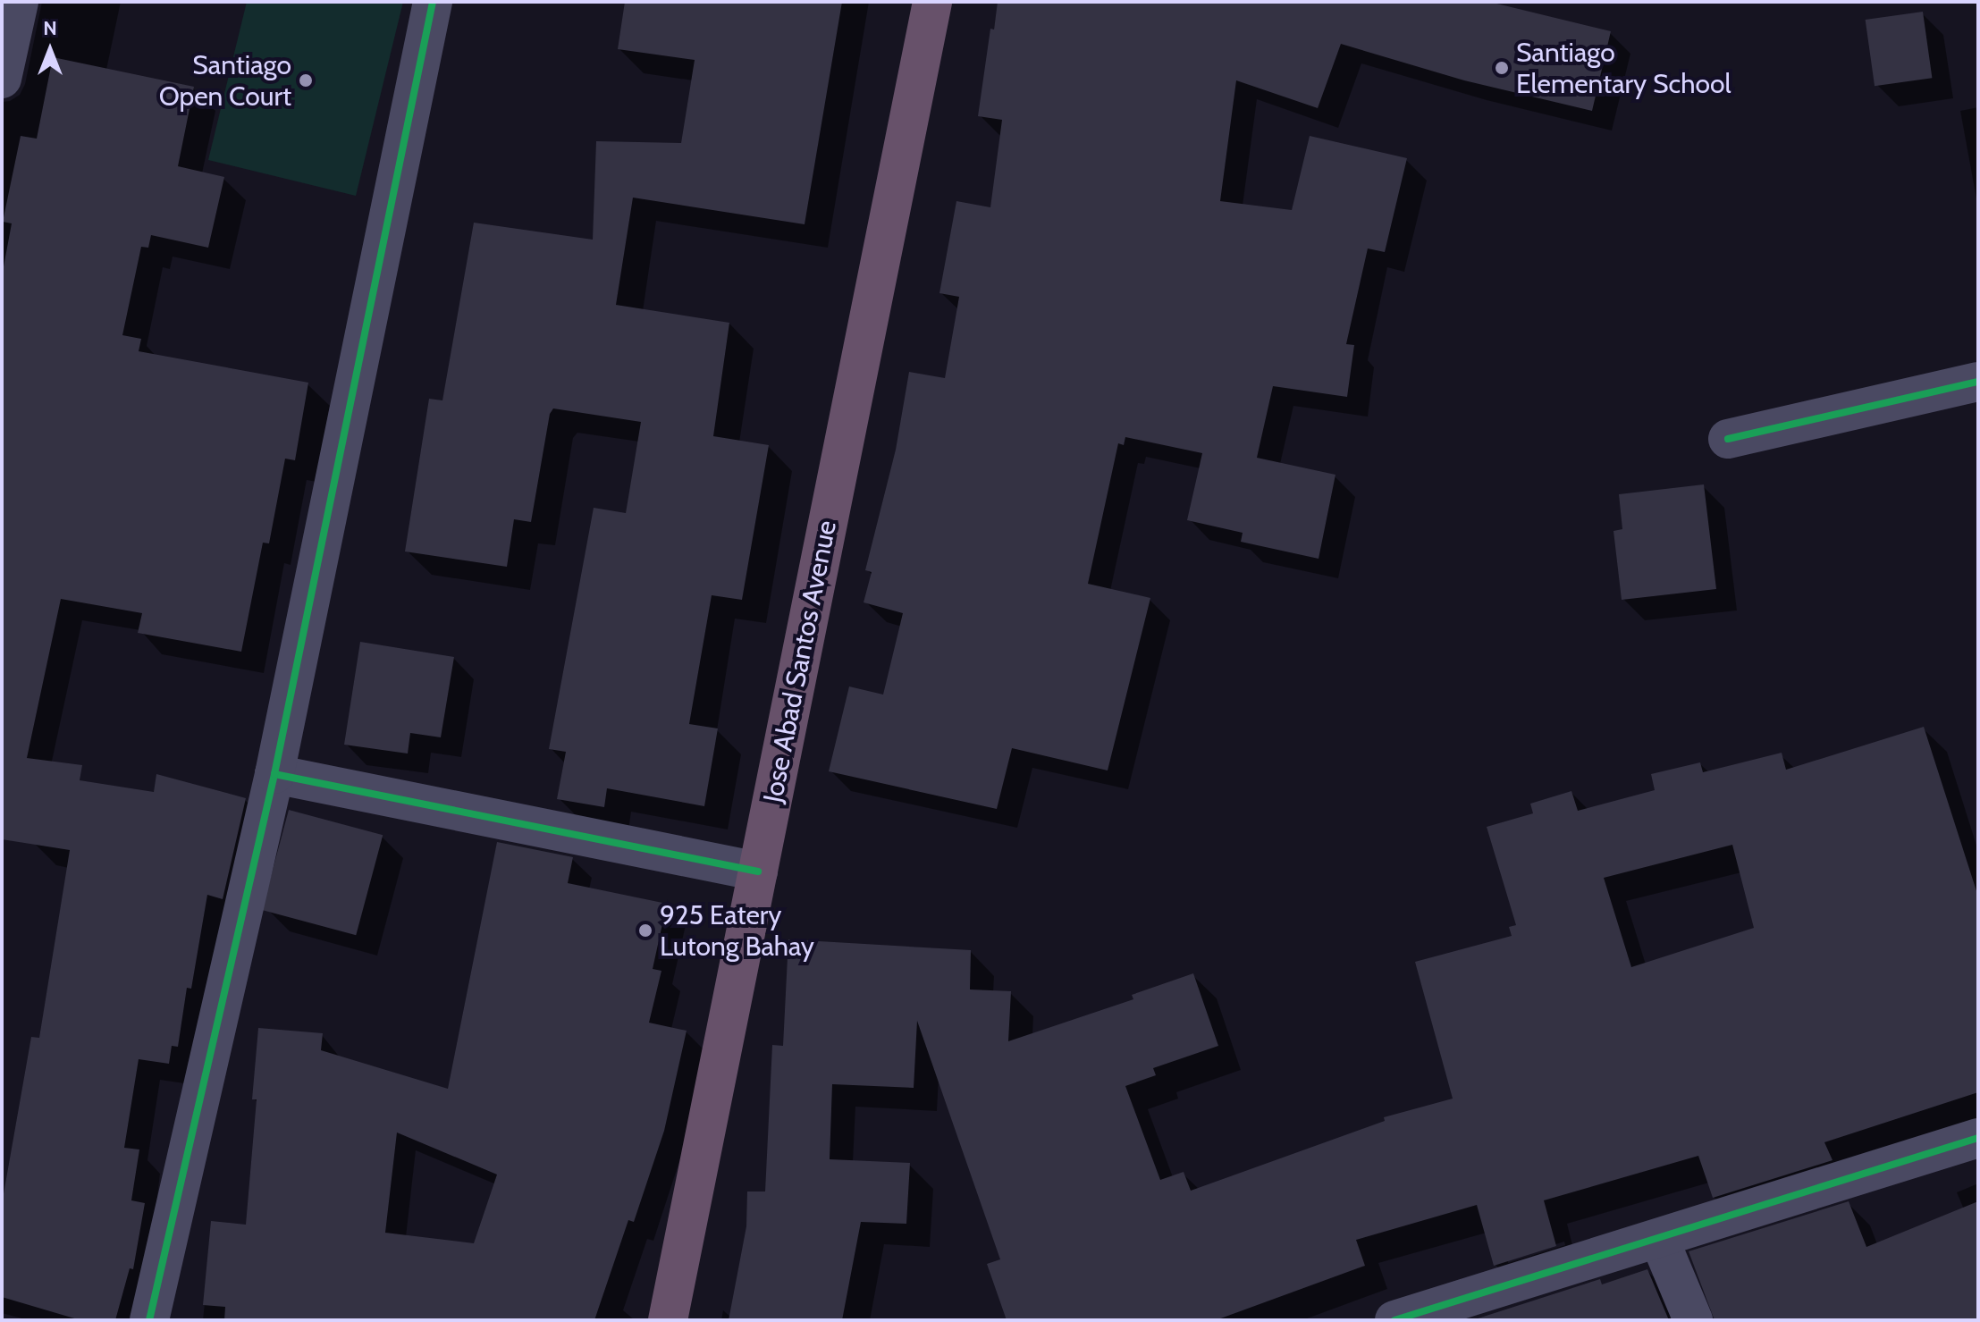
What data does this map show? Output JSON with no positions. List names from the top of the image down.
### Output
{
  "streets": {
    "highway": ["Jose Abad Santos Avenue"]
  },
  "places": ["Santiago Elementary School", "Santiago Open Court", "925 Eatery Lutong Bahay"],
  "north": "top"
}
